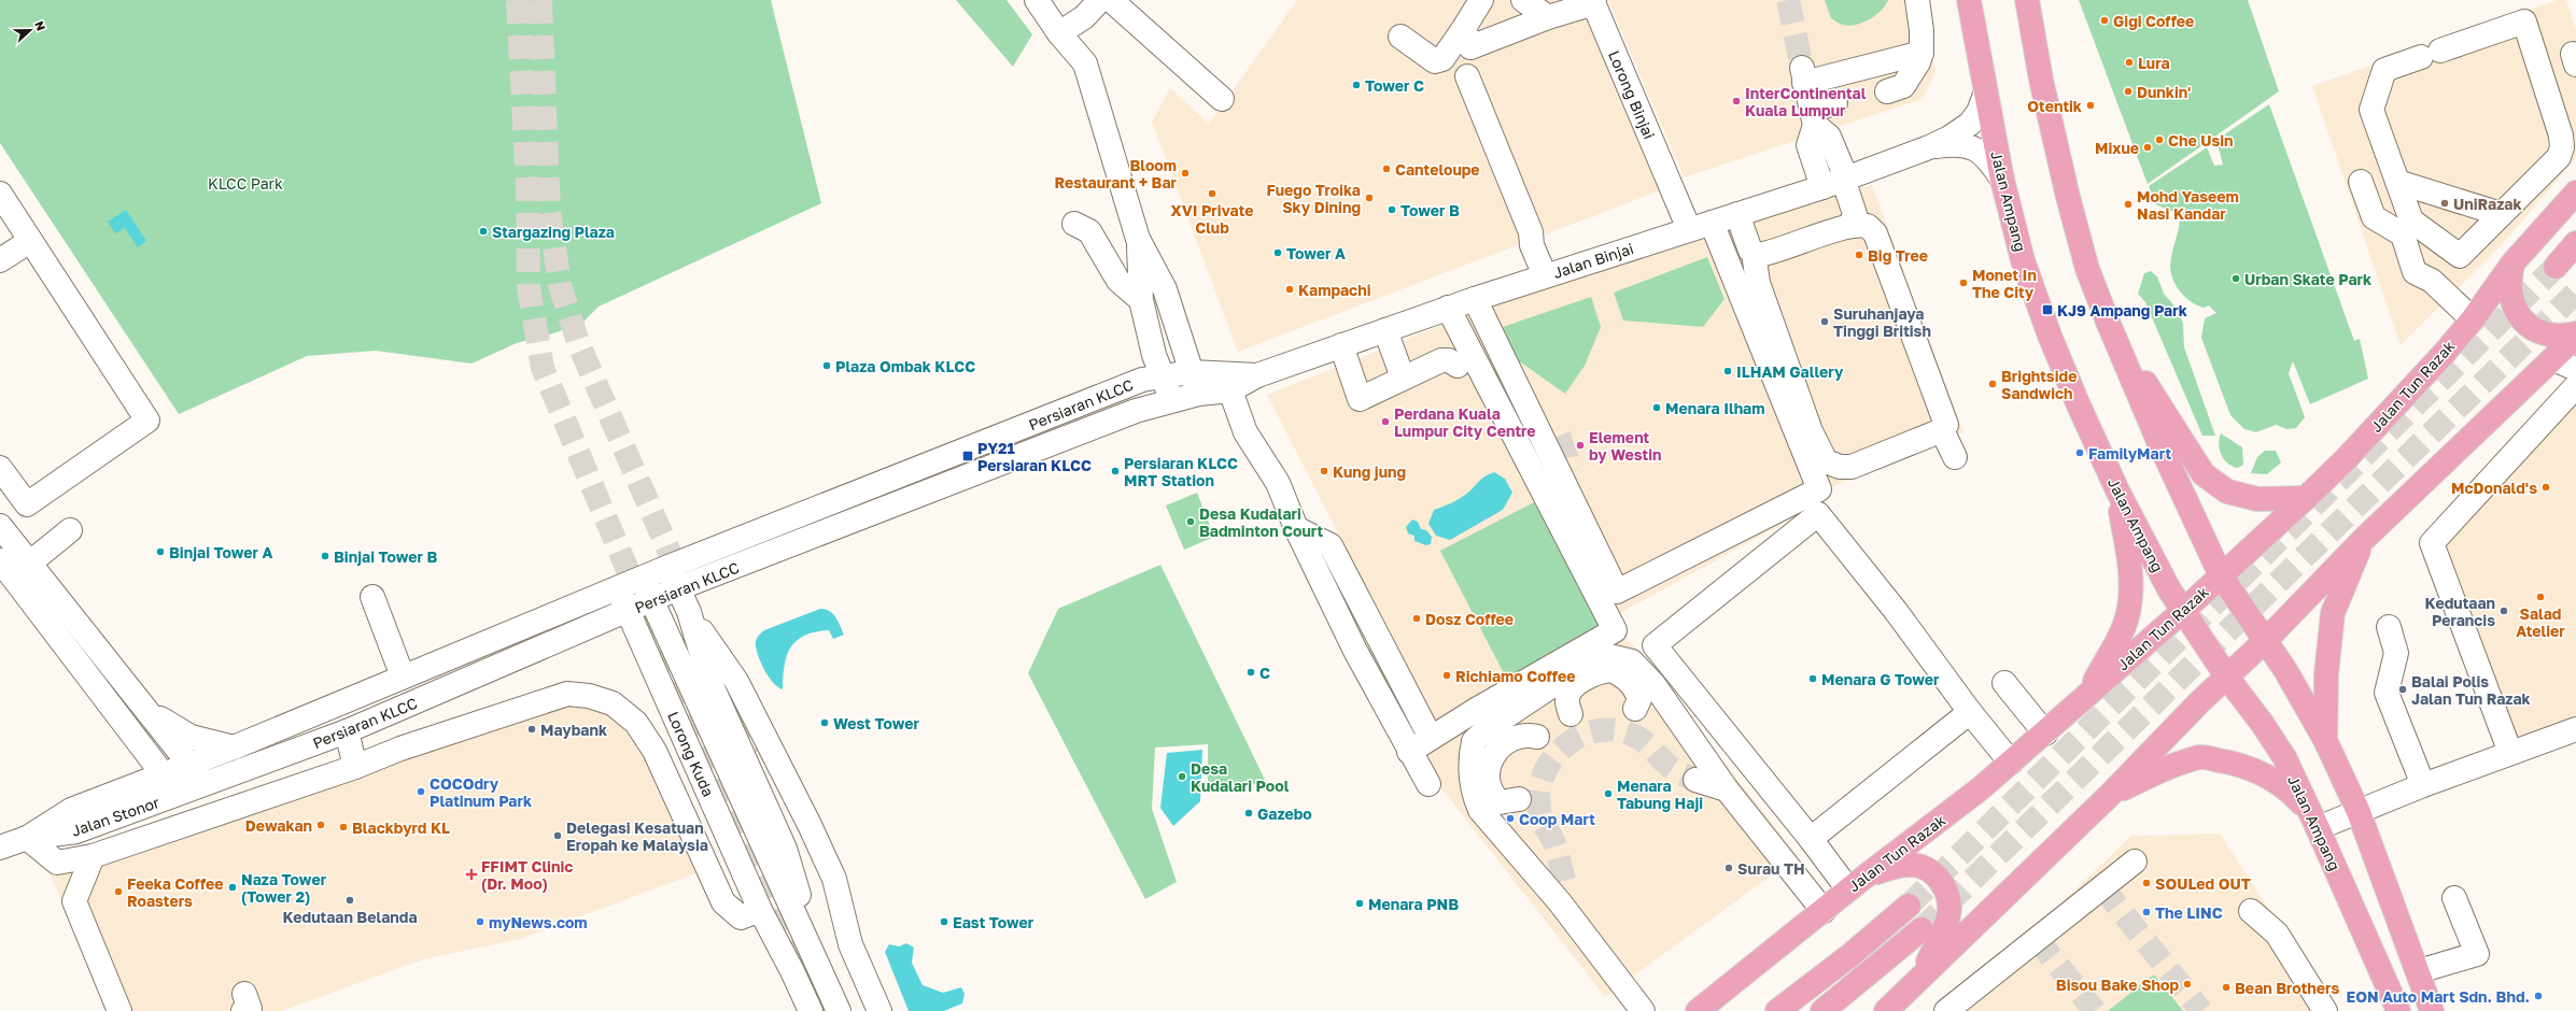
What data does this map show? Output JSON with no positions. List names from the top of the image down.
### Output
{
  "streets": {
    "main road": ["Jalan Ampang", "Jalan Tun Razak"],
    "street": [
      "Lorong Binjai",
      "Jalan Binjai",
      "Persiaran KLCC",
      "Lorong Kuda",
      "Jalan Stonor"
    ]
  },
  "crossings": [
    ["Lorong Binjai", "Jalan Binjai"],
    ["Jalan Ampang", "Jalan Binjai"],
    ["Jalan Ampang", "Jalan Tun Razak"],
    ["Jalan Binjai", "Persiaran KLCC"],
    ["Persiaran KLCC", "Lorong Kuda"],
    ["Persiaran KLCC", "Jalan Stonor"]
  ],
  "parks": ["KLCC Park"],
  "places": {
    "other": [
      "Gigi Coffee",
      "Lura",
      "Tower C",
      "Dunkin'",
      "InterContinental Kuala Lumpur",
      "Otentik",
      "Che Usin",
      "Mixue",
      "Canteloupe",
      "Bloom Restaurant + Bar",
      "XVI Private Club",
      "Fuego Troika Sky Dining",
      "UniRazak",
      "Mohd Yaseem Nasi Kandar",
      "Tower B",
      "Stargazing Plaza",
      "Tower A",
      "Big Tree",
      "Urban Skate Park",
      "Monet In The City",
      "Kampachi",
      "Suruhanjaya Tinggi British",
      "Plaza Ombak KLCC",
      "ILHAM Gallery",
      "Brightside Sandwich",
      "Menara Ilham",
      "Perdana Kuala Lumpur City Centre",
      "Element by Westin",
      "FamilyMart",
      "Persiaran KLCC MRT Station",
      "Kung jung",
      "McDonald's",
      "Desa Kudalari Badminton Court",
      "Binjai Tower A",
      "Binjai Tower B",
      "Salad Atelier",
      "Kedutaan Perancis",
      "Dosz Coffee",
      "C",
      "Richiamo Coffee",
      "Menara G Tower",
      "Balai Polis Jalan Tun Razak",
      "West Tower",
      "Maybank",
      "Desa Kudalari Pool",
      "COCOdry Platinum Park",
      "Menara Tabung Haji",
      "Gazebo",
      "Coop Mart",
      "Dewakan",
      "Blackbyrd KL",
      "Delegasi Kesatuan Eropah ke Malaysia",
      "Surau TH",
      "SOULed OUT",
      "Naza Tower (Tower 2)",
      "Feeka Coffee Roasters",
      "Kedutaan Belanda",
      "Menara PNB",
      "The LINC",
      "myNews.com",
      "East Tower",
      "Bisou Bake Shop",
      "Bean Brothers",
      "EON Auto Mart Sdn. Bhd."
    ],
    "transit": ["KJ9 Ampang Park", "PY21 Persiaran KLCC"],
    "health": ["FFIMT Clinic (Dr. Moo)"]
  },
  "north": "right"
}
